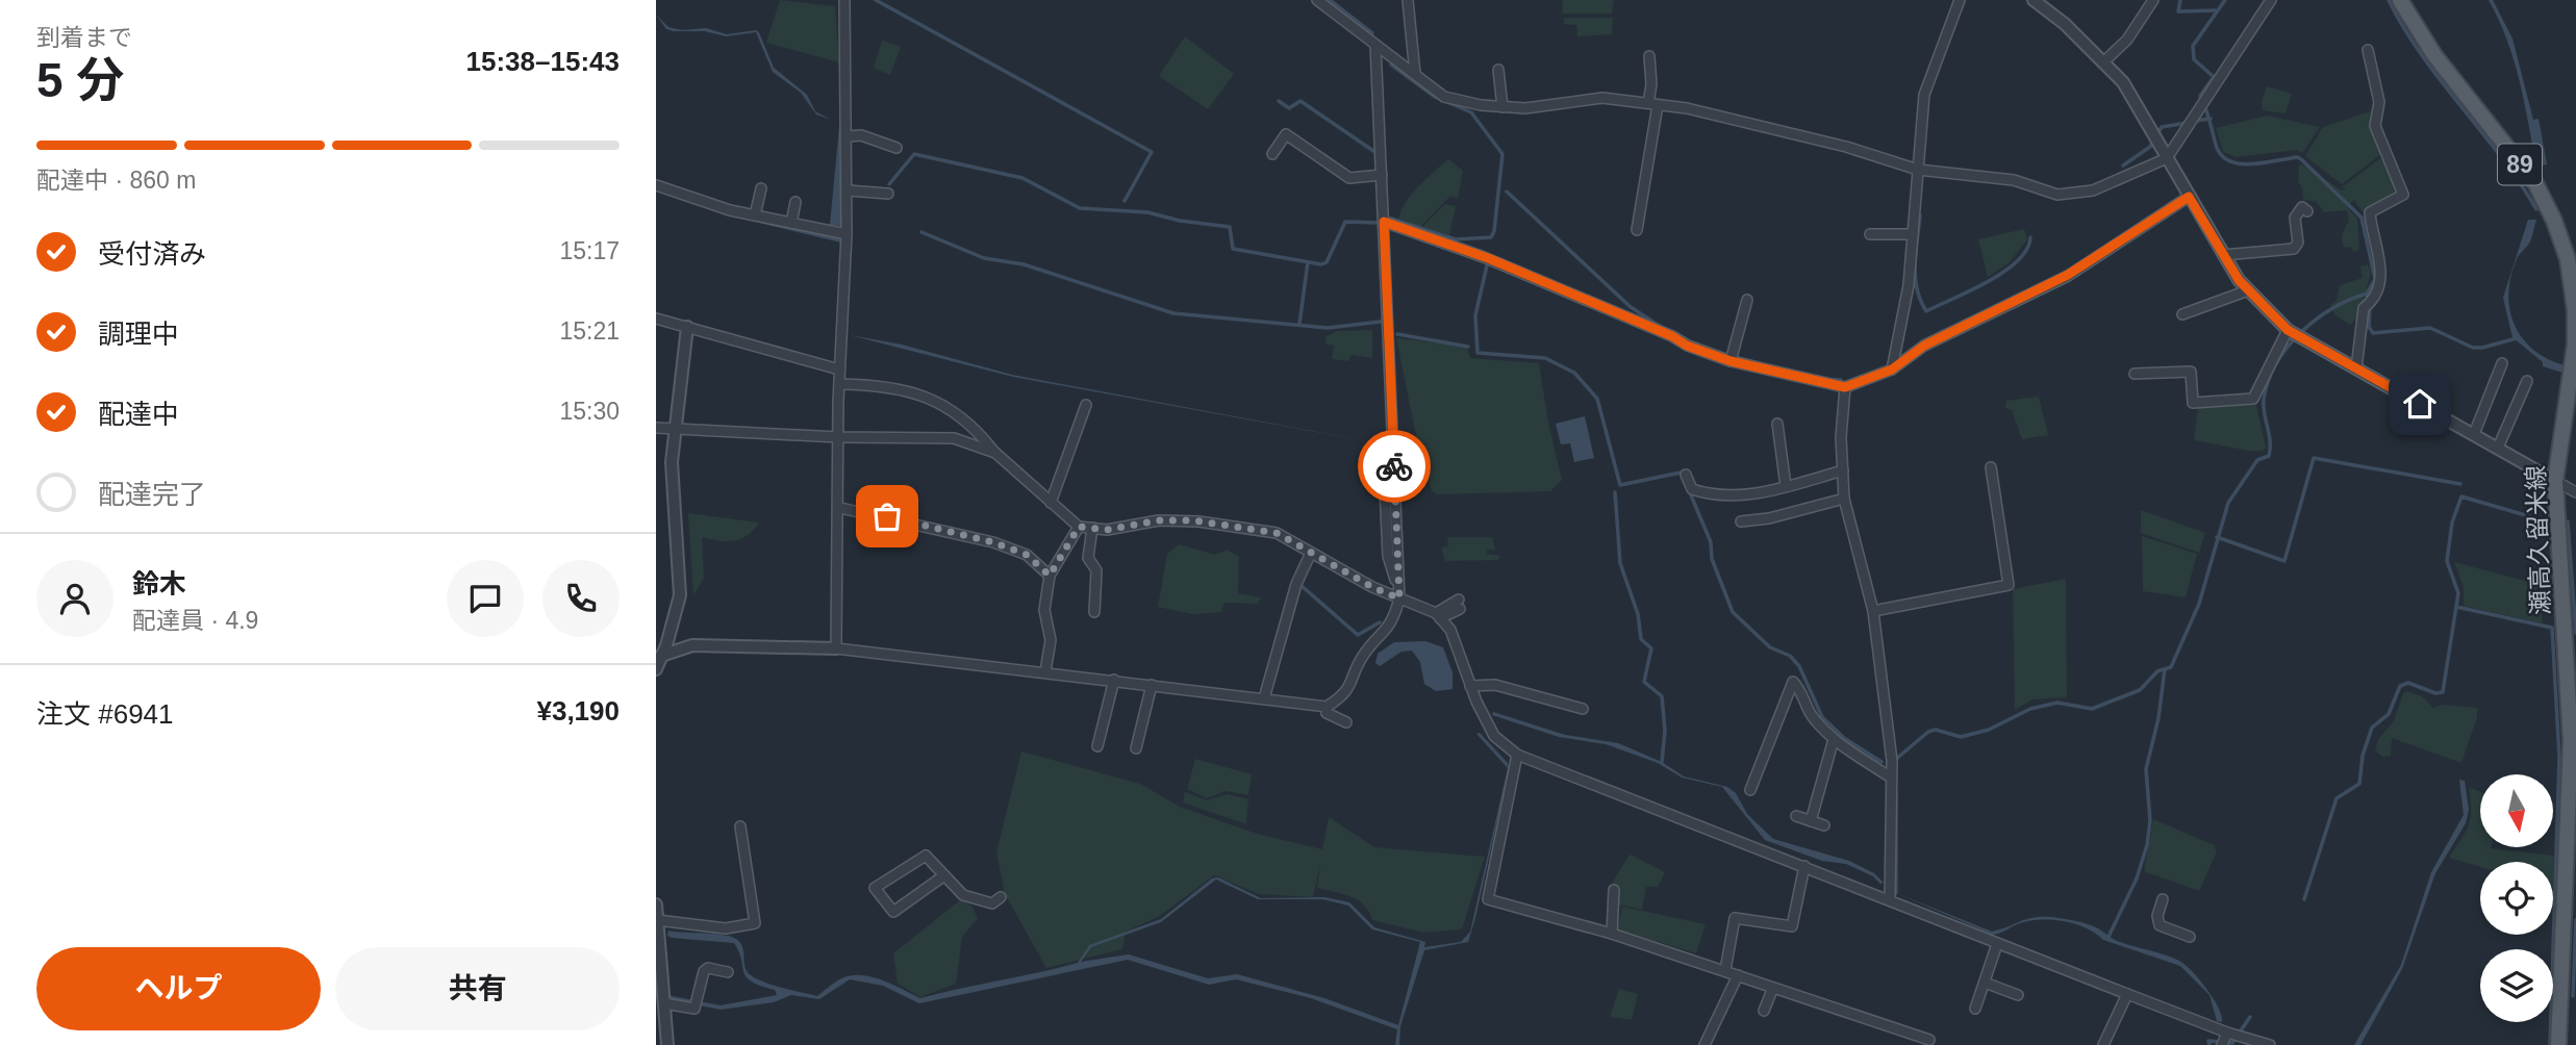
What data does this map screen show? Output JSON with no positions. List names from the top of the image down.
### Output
{
  "streets": {
    "main road": ["89", "瀬高久留米線"]
  },
  "north": "bottom",
  "page": {
    "heading": ["5 分", "到着まで", "15:38–15:43"],
    "panel": [
      "鈴木",
      "配達員 · 4.9",
      "注文 #6941",
      "¥3,190"
    ],
    "bar": "配達中 · 860 m",
    "list": [
      ["受付済み", "15:17"],
      ["調理中", "15:21"],
      ["配達中", "15:30"],
      "配達完了"
    ],
    "buttons": ["ヘルプ", "共有"]
  }
}
